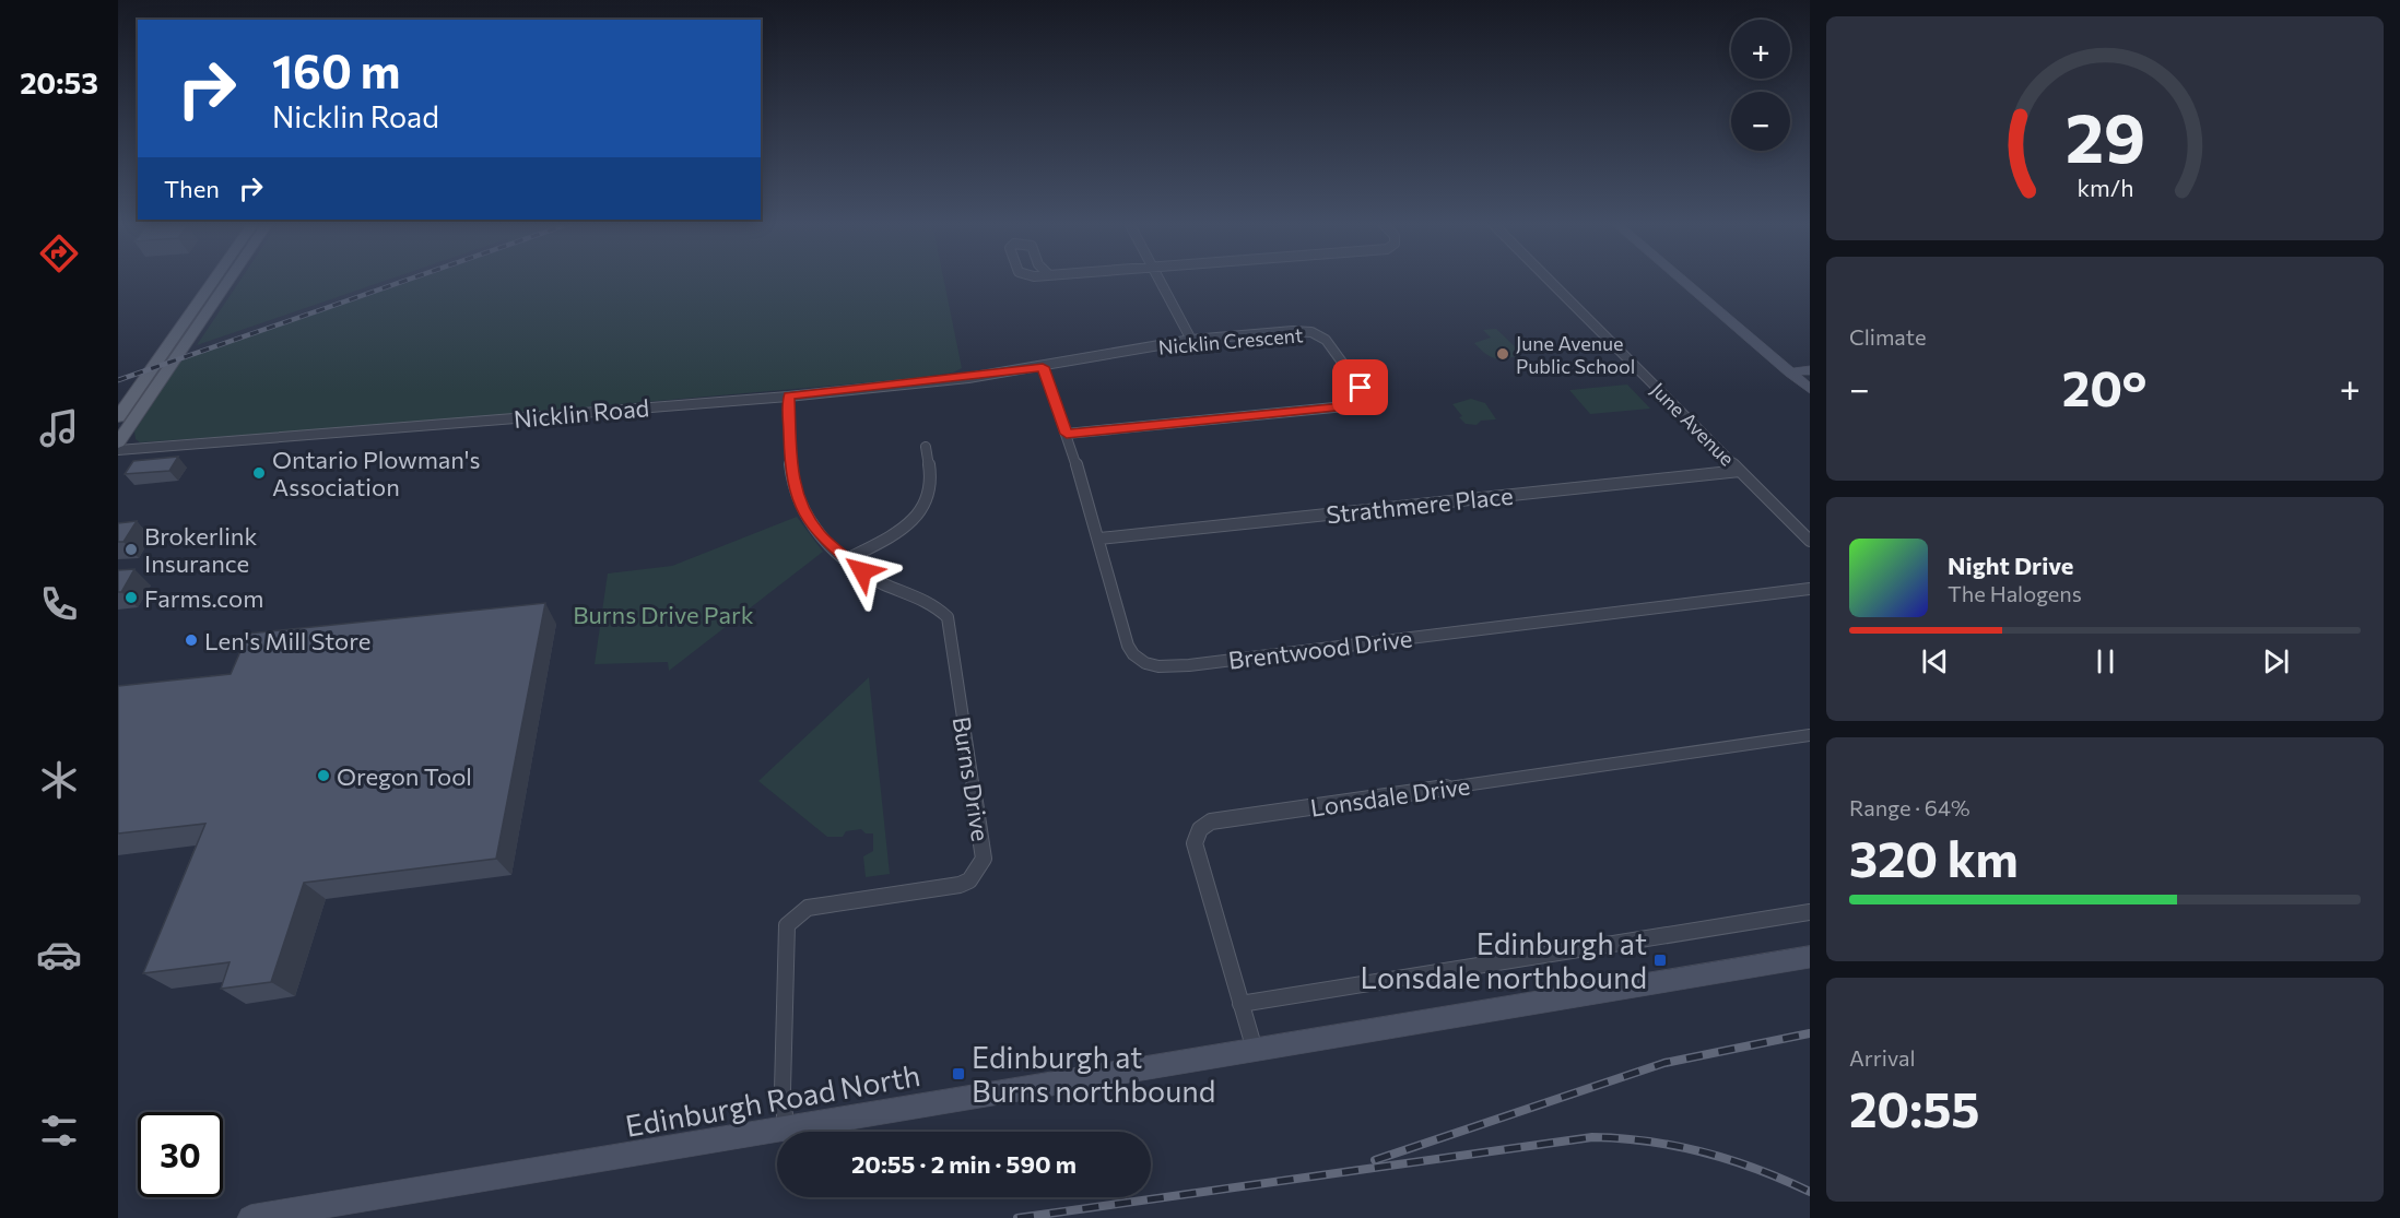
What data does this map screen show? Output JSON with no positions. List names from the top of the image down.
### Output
{
  "streets": {
    "main road": ["Edinburgh Road North"],
    "street": [
      "Nicklin Crescent",
      "Nicklin Road",
      "June Avenue",
      "Strathmere Place",
      "Brentwood Drive",
      "Burns Drive",
      "Lonsdale Drive"
    ]
  },
  "crossings": [
    ["Nicklin Crescent", "Nicklin Road"],
    ["Nicklin Crescent", "Brentwood Drive"],
    ["Nicklin Road", "Brentwood Drive"],
    ["Nicklin Road", "Burns Drive"],
    ["June Avenue", "Strathmere Place"],
    ["Strathmere Place", "Brentwood Drive"],
    ["Burns Drive", "Edinburgh Road North"],
    ["Lonsdale Drive", "Edinburgh Road North"]
  ],
  "parks": ["Burns Drive Park"],
  "places": {
    "other": [
      "June Avenue Public School",
      "Ontario Plowman's Association",
      "Brokerlink Insurance",
      "Farms.com",
      "Len's Mill Store",
      "Oregon Tool"
    ],
    "transit": ["Edinburgh at Lonsdale northbound", "Edinburgh at Burns northbound"]
  },
  "page": {
    "tabs": "20:53",
    "map_buttons": ["+", "−"],
    "turn": ["160 m", "Nicklin Road"],
    "then": "Then",
    "tile": [
      "Climate",
      ["Range · 64%", "320 km"],
      ["Arrival", "20:55"]
    ],
    "heat": ["−", "20°", "+"],
    "song": ["Night Drive", "The Halogens"],
    "limit": "30",
    "trip": "20:55 · 2 min · 590 m",
    "gauge": ["29", "km/h"]
  }
}
